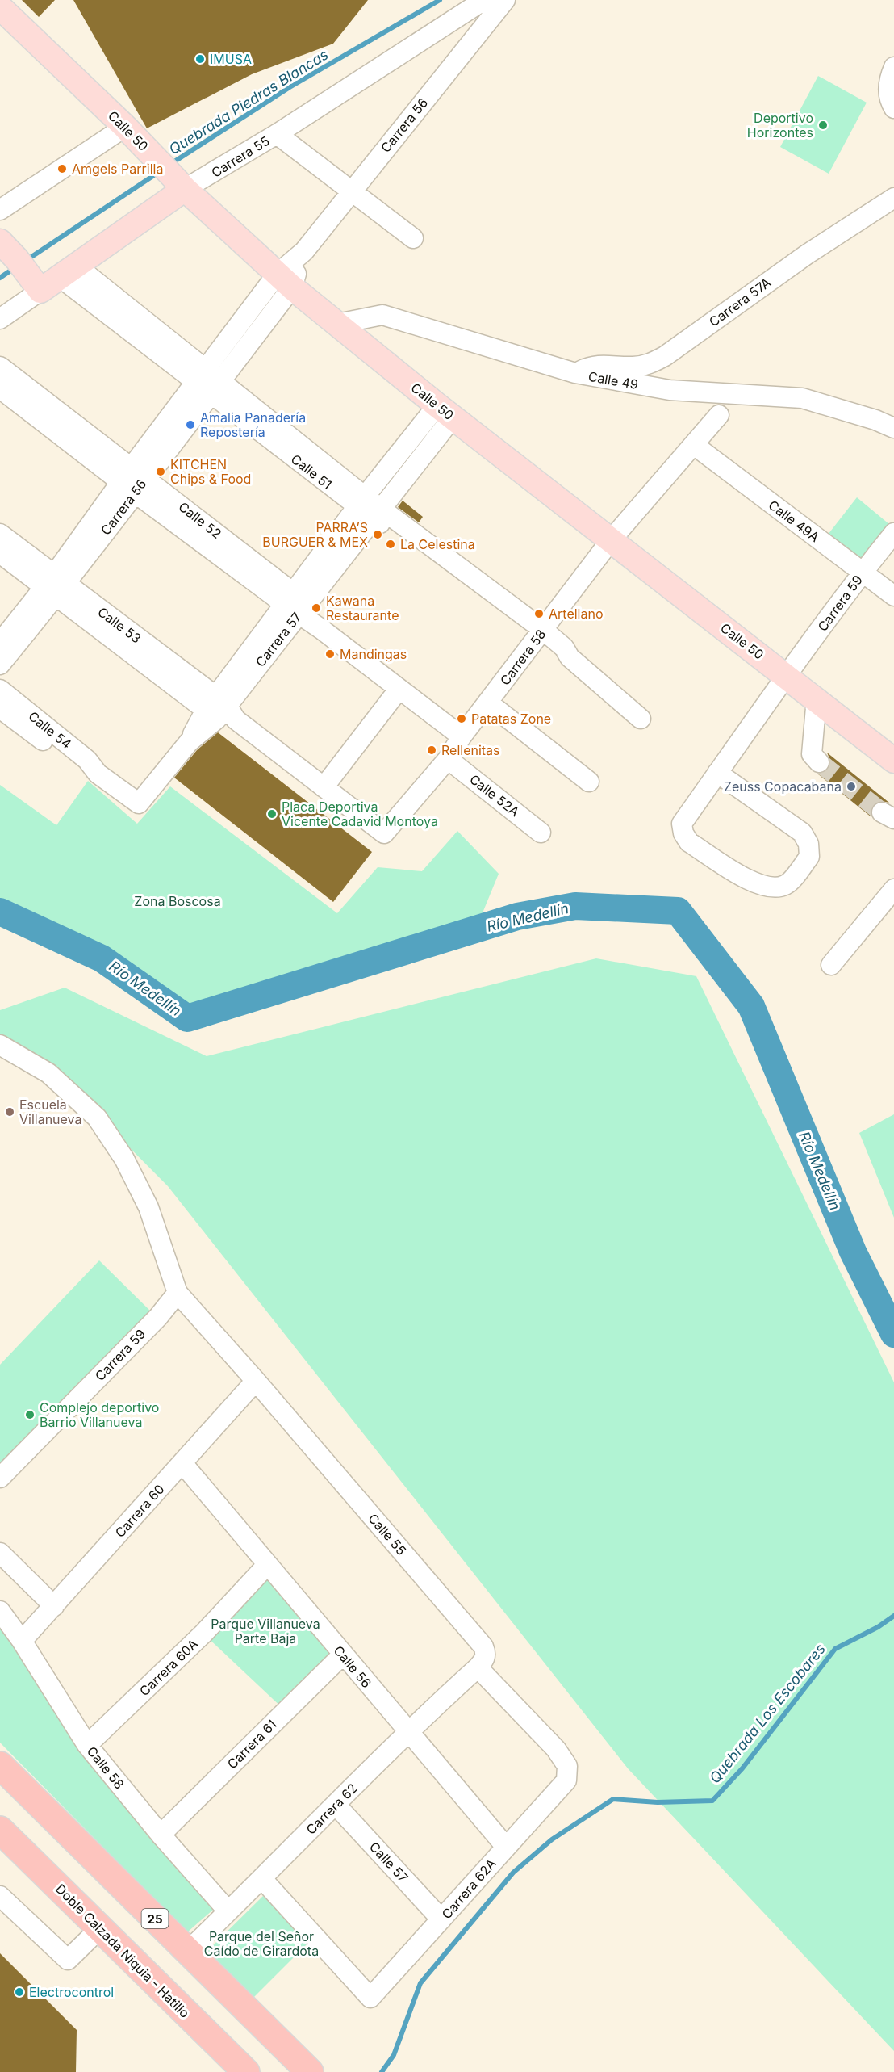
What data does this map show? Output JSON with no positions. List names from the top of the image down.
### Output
{
  "streets": {
    "highway": ["25", "Doble Calzada Niquia - Hatillo"],
    "main road": ["Calle 50", "Carrera 55"],
    "street": [
      "Carrera 56",
      "Carrera 57A",
      "Calle 49",
      "Calle 51",
      "Calle 52",
      "Calle 49A",
      "Carrera 59",
      "Calle 53",
      "Carrera 57",
      "Carrera 58",
      "Calle 54",
      "Calle 52A",
      "Carrera 60",
      "Calle 55",
      "Calle 56",
      "Carrera 60A",
      "Carrera 61",
      "Calle 58",
      "Carrera 62",
      "Calle 57",
      "Carrera 62A"
    ]
  },
  "crossings": [
    ["Carrera 56", "Calle 50"],
    ["Carrera 56", "Calle 51"],
    ["Carrera 56", "Calle 52"],
    ["Carrera 56", "Calle 53"],
    ["Calle 50", "Carrera 55"],
    ["Calle 50", "Calle 49"],
    ["Calle 50", "Carrera 59"],
    ["Calle 50", "Carrera 57"],
    ["Calle 50", "Carrera 58"],
    ["Carrera 55", "Calle 51"],
    ["Carrera 57A", "Calle 49"],
    ["Calle 51", "Carrera 57"],
    ["Calle 51", "Carrera 58"],
    ["Calle 52", "Carrera 57"],
    ["Calle 52", "Carrera 58"],
    ["Calle 49A", "Carrera 59"],
    ["Calle 49A", "Carrera 58"],
    ["Carrera 59", "Calle 55"],
    ["Calle 53", "Carrera 57"],
    ["Calle 53", "Carrera 58"],
    ["Carrera 57", "Calle 54"],
    ["Carrera 58", "Calle 52A"],
    ["Carrera 60", "Calle 55"],
    ["Carrera 60", "Calle 56"],
    ["Carrera 60", "Calle 58"],
    ["Calle 55", "Carrera 62"],
    ["Calle 55", "Carrera 62A"],
    ["Calle 56", "Carrera 60A"],
    ["Calle 56", "Carrera 61"],
    ["Calle 56", "Carrera 62"],
    ["Calle 56", "Carrera 62A"],
    ["Carrera 60A", "Calle 58"],
    ["Carrera 61", "Calle 58"],
    ["Calle 58", "Carrera 62"],
    ["Carrera 62", "Calle 57"],
    ["Carrera 62", "Carrera 62A"],
    ["Carrera 62", "25"],
    ["Calle 57", "Carrera 62A"]
  ],
  "water": ["Quebrada Piedras Blancas", "Río Medellín", "Quebrada Los Escobares"],
  "parks": ["Zona Boscosa", "Parque Villanueva Parte Baja", "Parque del Señor Caído de Girardota"],
  "places": [
    "IMUSA",
    "Deportivo Horizontes",
    "Amgels Parrilla",
    "Amalia Panadería Repostería",
    "KITCHEN Chips & Food",
    "PARRA’S BURGUER & MEX",
    "La Celestina",
    "Kawana Restaurante",
    "Artellano",
    "Mandingas",
    "Patatas Zone",
    "Rellenitas",
    "Zeuss Copacabana",
    "Placa Deportiva Vicente Cadavid Montoya",
    "Escuela Villanueva",
    "Complejo deportivo Barrio Villanueva",
    "Electrocontrol"
  ]
}
